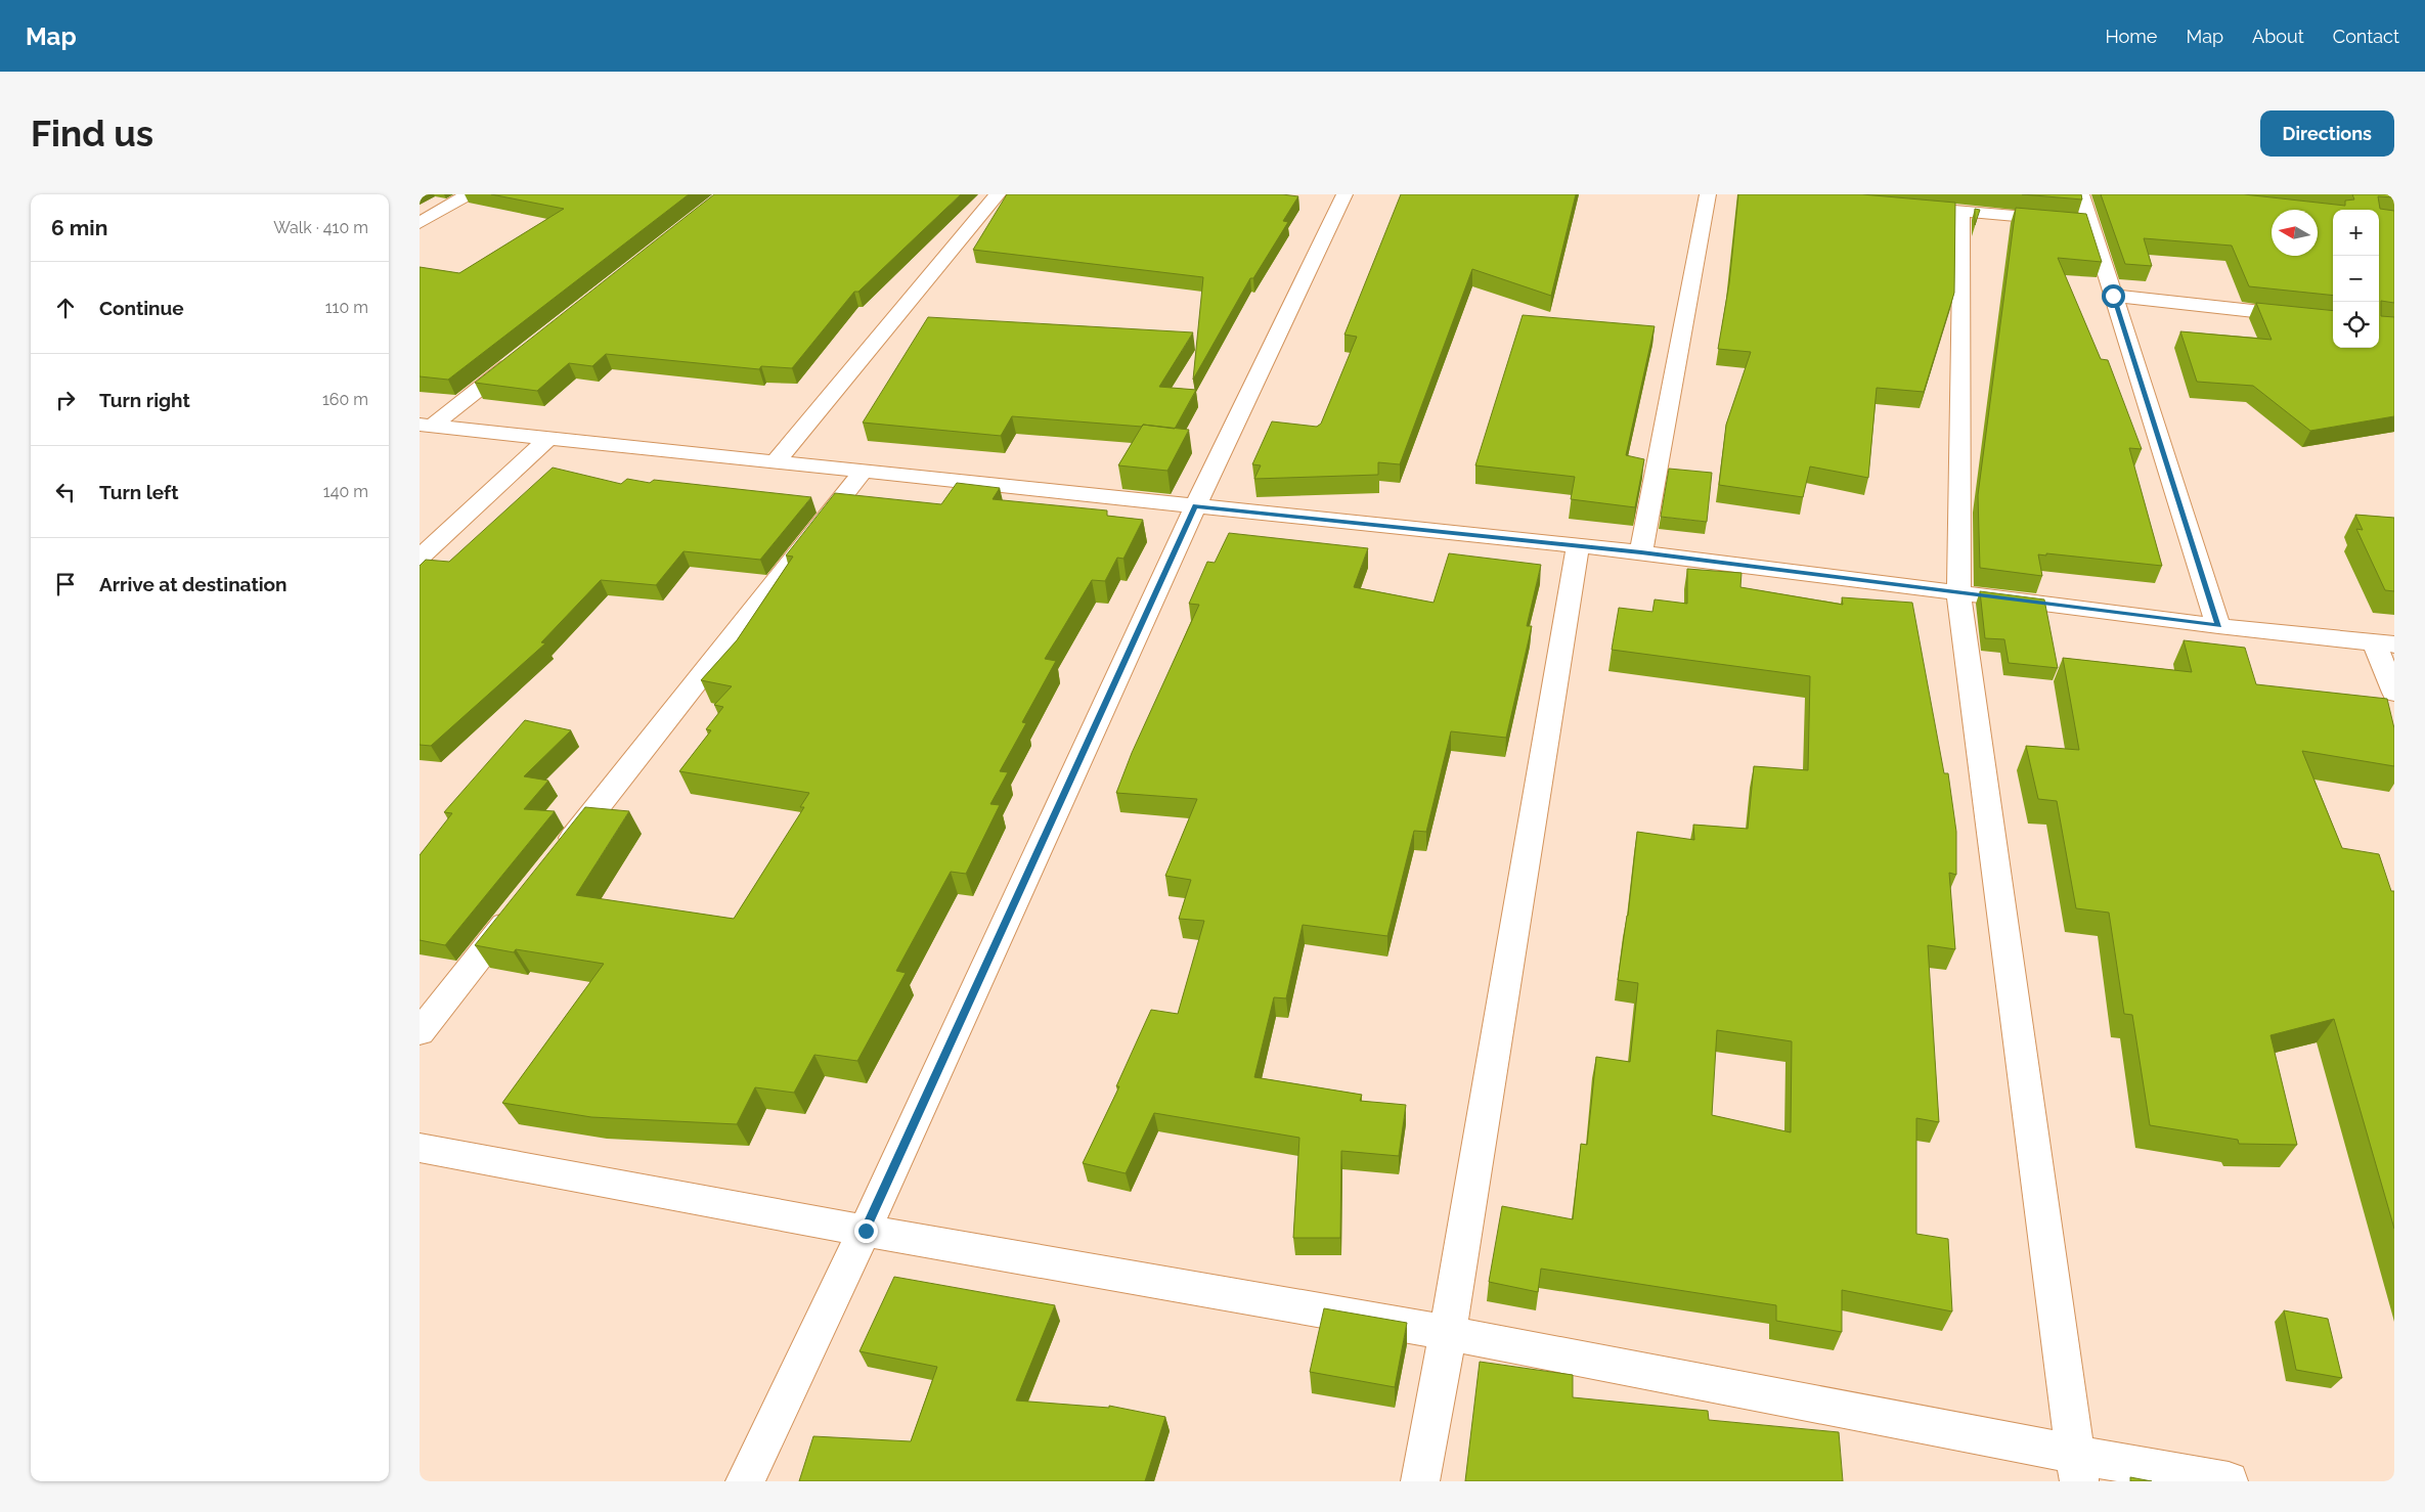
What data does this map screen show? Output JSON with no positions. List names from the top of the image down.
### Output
{
  "north": "left",
  "page": {
    "header": "Map",
    "nav": [
      "Home",
      "Map",
      "About",
      "Contact"
    ],
    "buttons": "Directions",
    "title": "Find us",
    "heading": ["6 min", "Walk · 410 m"],
    "map_buttons": ["+", "−"],
    "list": [
      ["Continue", "110 m"],
      ["Turn right", "160 m"],
      ["Turn left", "140 m"],
      "Arrive at destination"
    ]
  }
}
